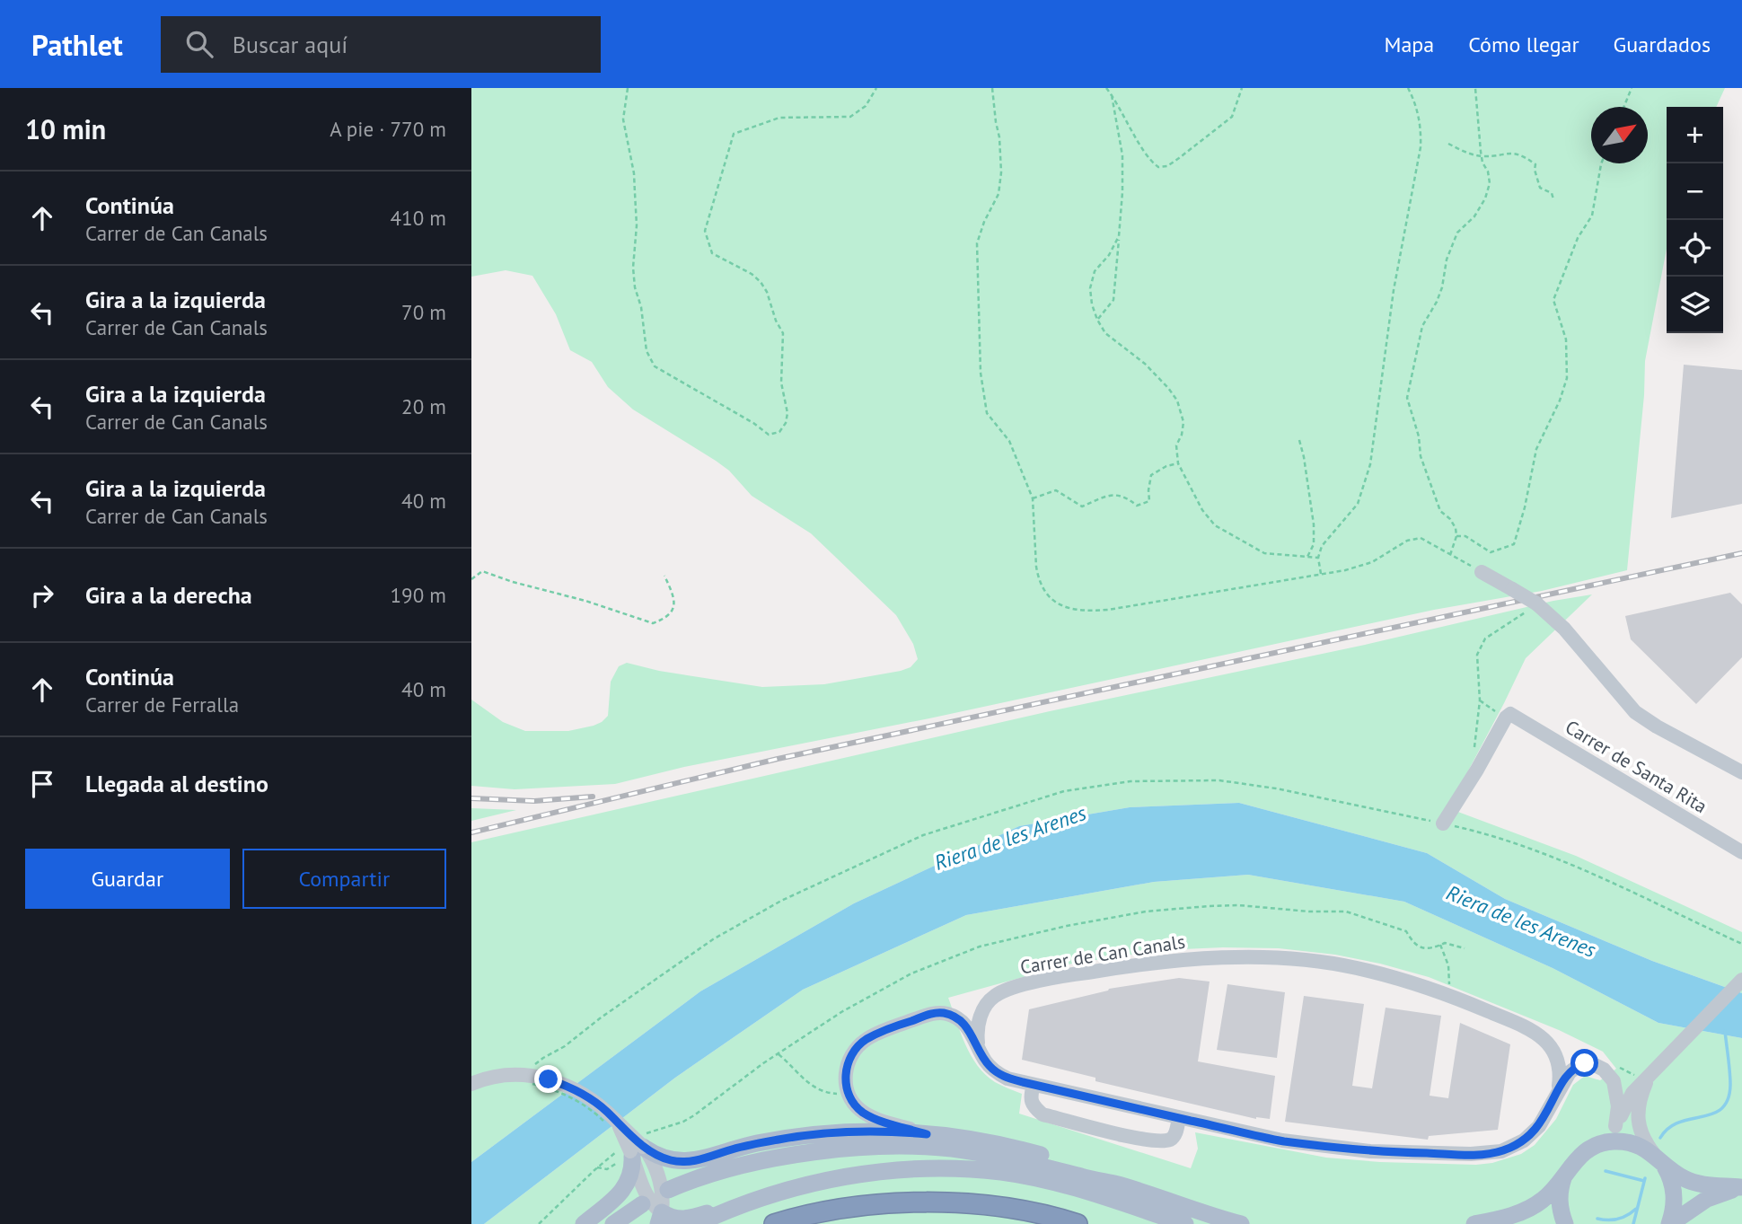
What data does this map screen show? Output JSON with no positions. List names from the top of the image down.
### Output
{
  "streets": {
    "street": ["Carrer de Santa Rita", "Carrer de Can Canals"]
  },
  "water": ["Riera de les Arenes"],
  "north": "top right",
  "page": {
    "header": "Pathlet",
    "search": "Buscar aquí",
    "nav": ["Mapa", "Cómo llegar", "Guardados"],
    "heading": ["10 min", "A pie · 770 m"],
    "map_buttons": ["+", "−"],
    "list": [
      ["Continúa", "Carrer de Can Canals", "410 m"],
      ["Gira a la izquierda", "Carrer de Can Canals", "70 m"],
      ["Gira a la izquierda", "Carrer de Can Canals", "20 m"],
      ["Gira a la izquierda", "Carrer de Can Canals", "40 m"],
      ["Gira a la derecha", "190 m"],
      ["Continúa", "Carrer de Ferralla", "40 m"],
      "Llegada al destino"
    ],
    "buttons": ["Guardar", "Compartir"]
  }
}
